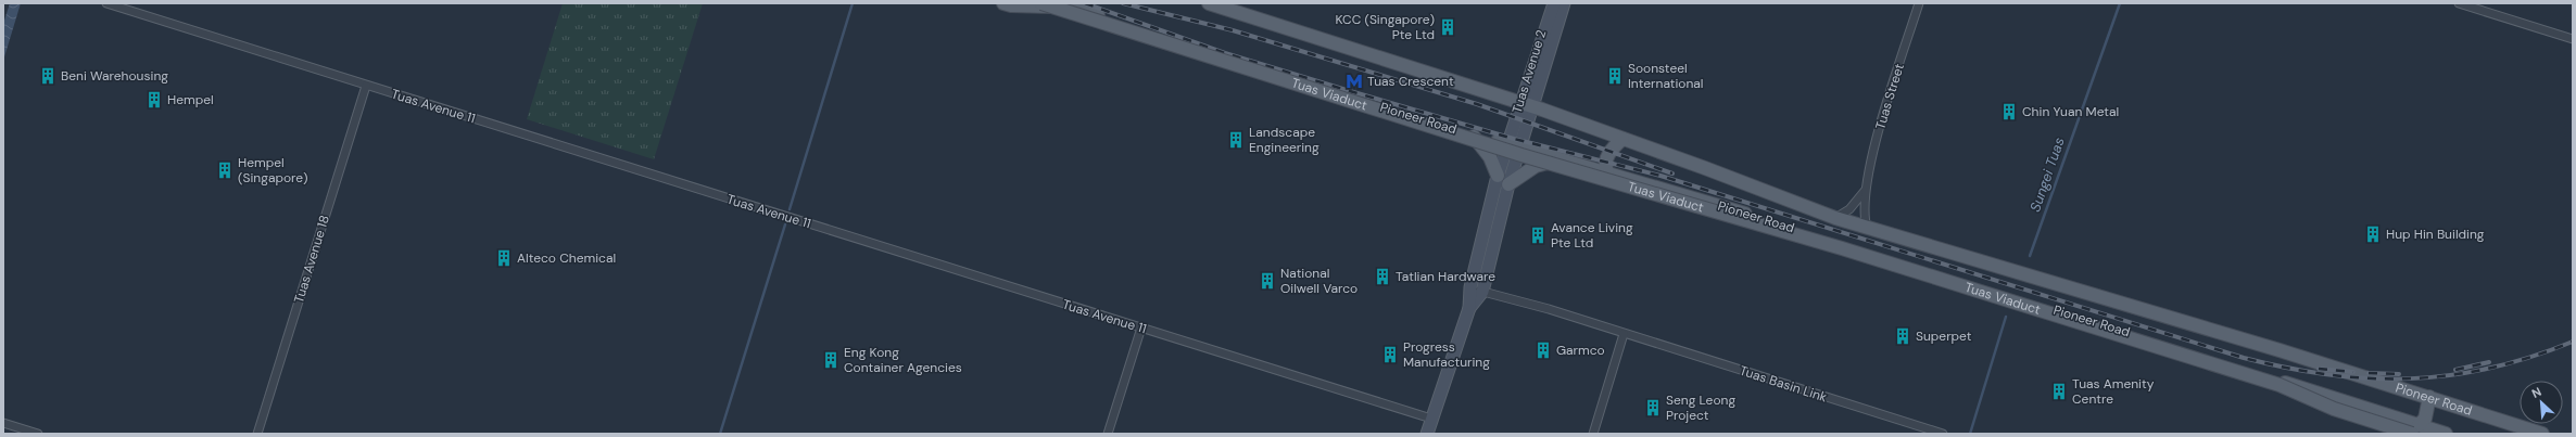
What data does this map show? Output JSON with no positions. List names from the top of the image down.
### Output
{
  "streets": {
    "main road": ["Tuas Viaduct", "Pioneer Road"],
    "street": [
      "Tuas Avenue 2",
      "Tuas Street",
      "Tuas Avenue 11",
      "Tuas Avenue 18",
      "Tuas Basin Link"
    ]
  },
  "crossings": [
    ["Tuas Avenue 2", "Pioneer Road"],
    ["Tuas Viaduct", "Pioneer Road"],
    ["Tuas Street", "Pioneer Road"],
    ["Tuas Avenue 11", "Tuas Avenue 18"]
  ],
  "water": ["Sungei Tuas"],
  "places": {
    "building": [
      "KCC (Singapore) Pte Ltd",
      "Beni Warehousing",
      "Soonsteel International",
      "Hempel",
      "Chin Yuan Metal",
      "Landscape Engineering",
      "Hempel (Singapore)",
      "Hup Hin Building",
      "Avance Living Pte Ltd",
      "Alteco Chemical",
      "Tatlian Hardware",
      "National Oilwell Varco",
      "Superpet",
      "Garmco",
      "Progress Manufacturing",
      "Eng Kong Container Agencies",
      "Tuas Amenity Centre",
      "Seng Leong Project"
    ],
    "metro station": ["Tuas Crescent"]
  },
  "north": "top left"
}
